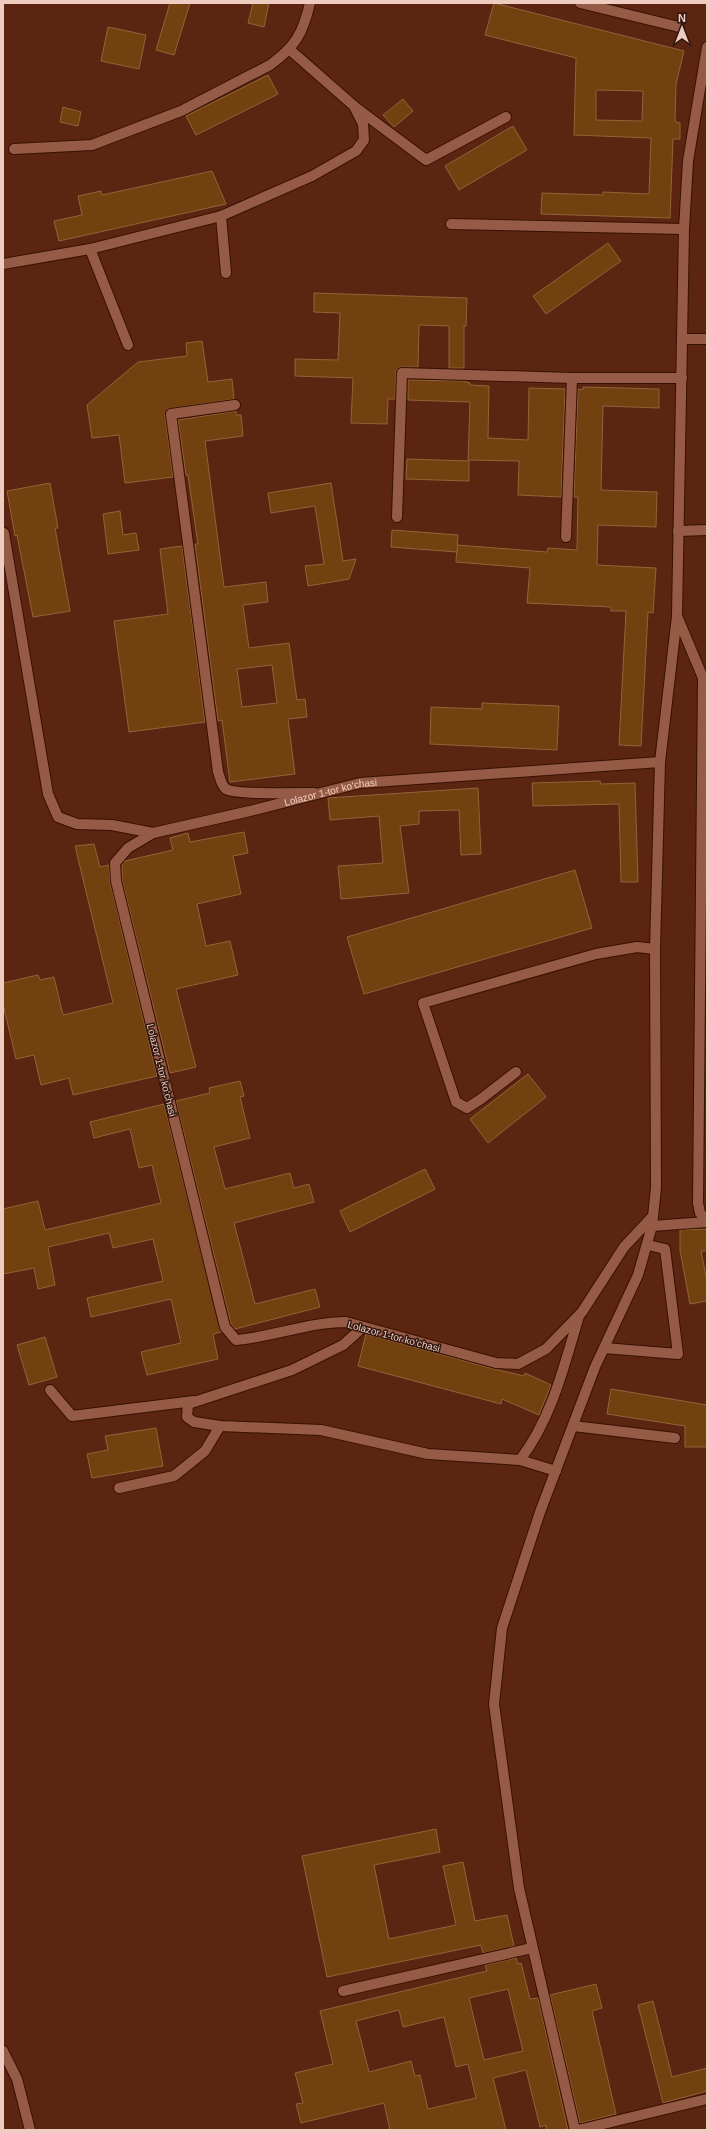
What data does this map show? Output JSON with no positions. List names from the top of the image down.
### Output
{
  "streets": {
    "street": ["Lolazor 1-tor ko‘chasi"]
  },
  "north": "top"
}
